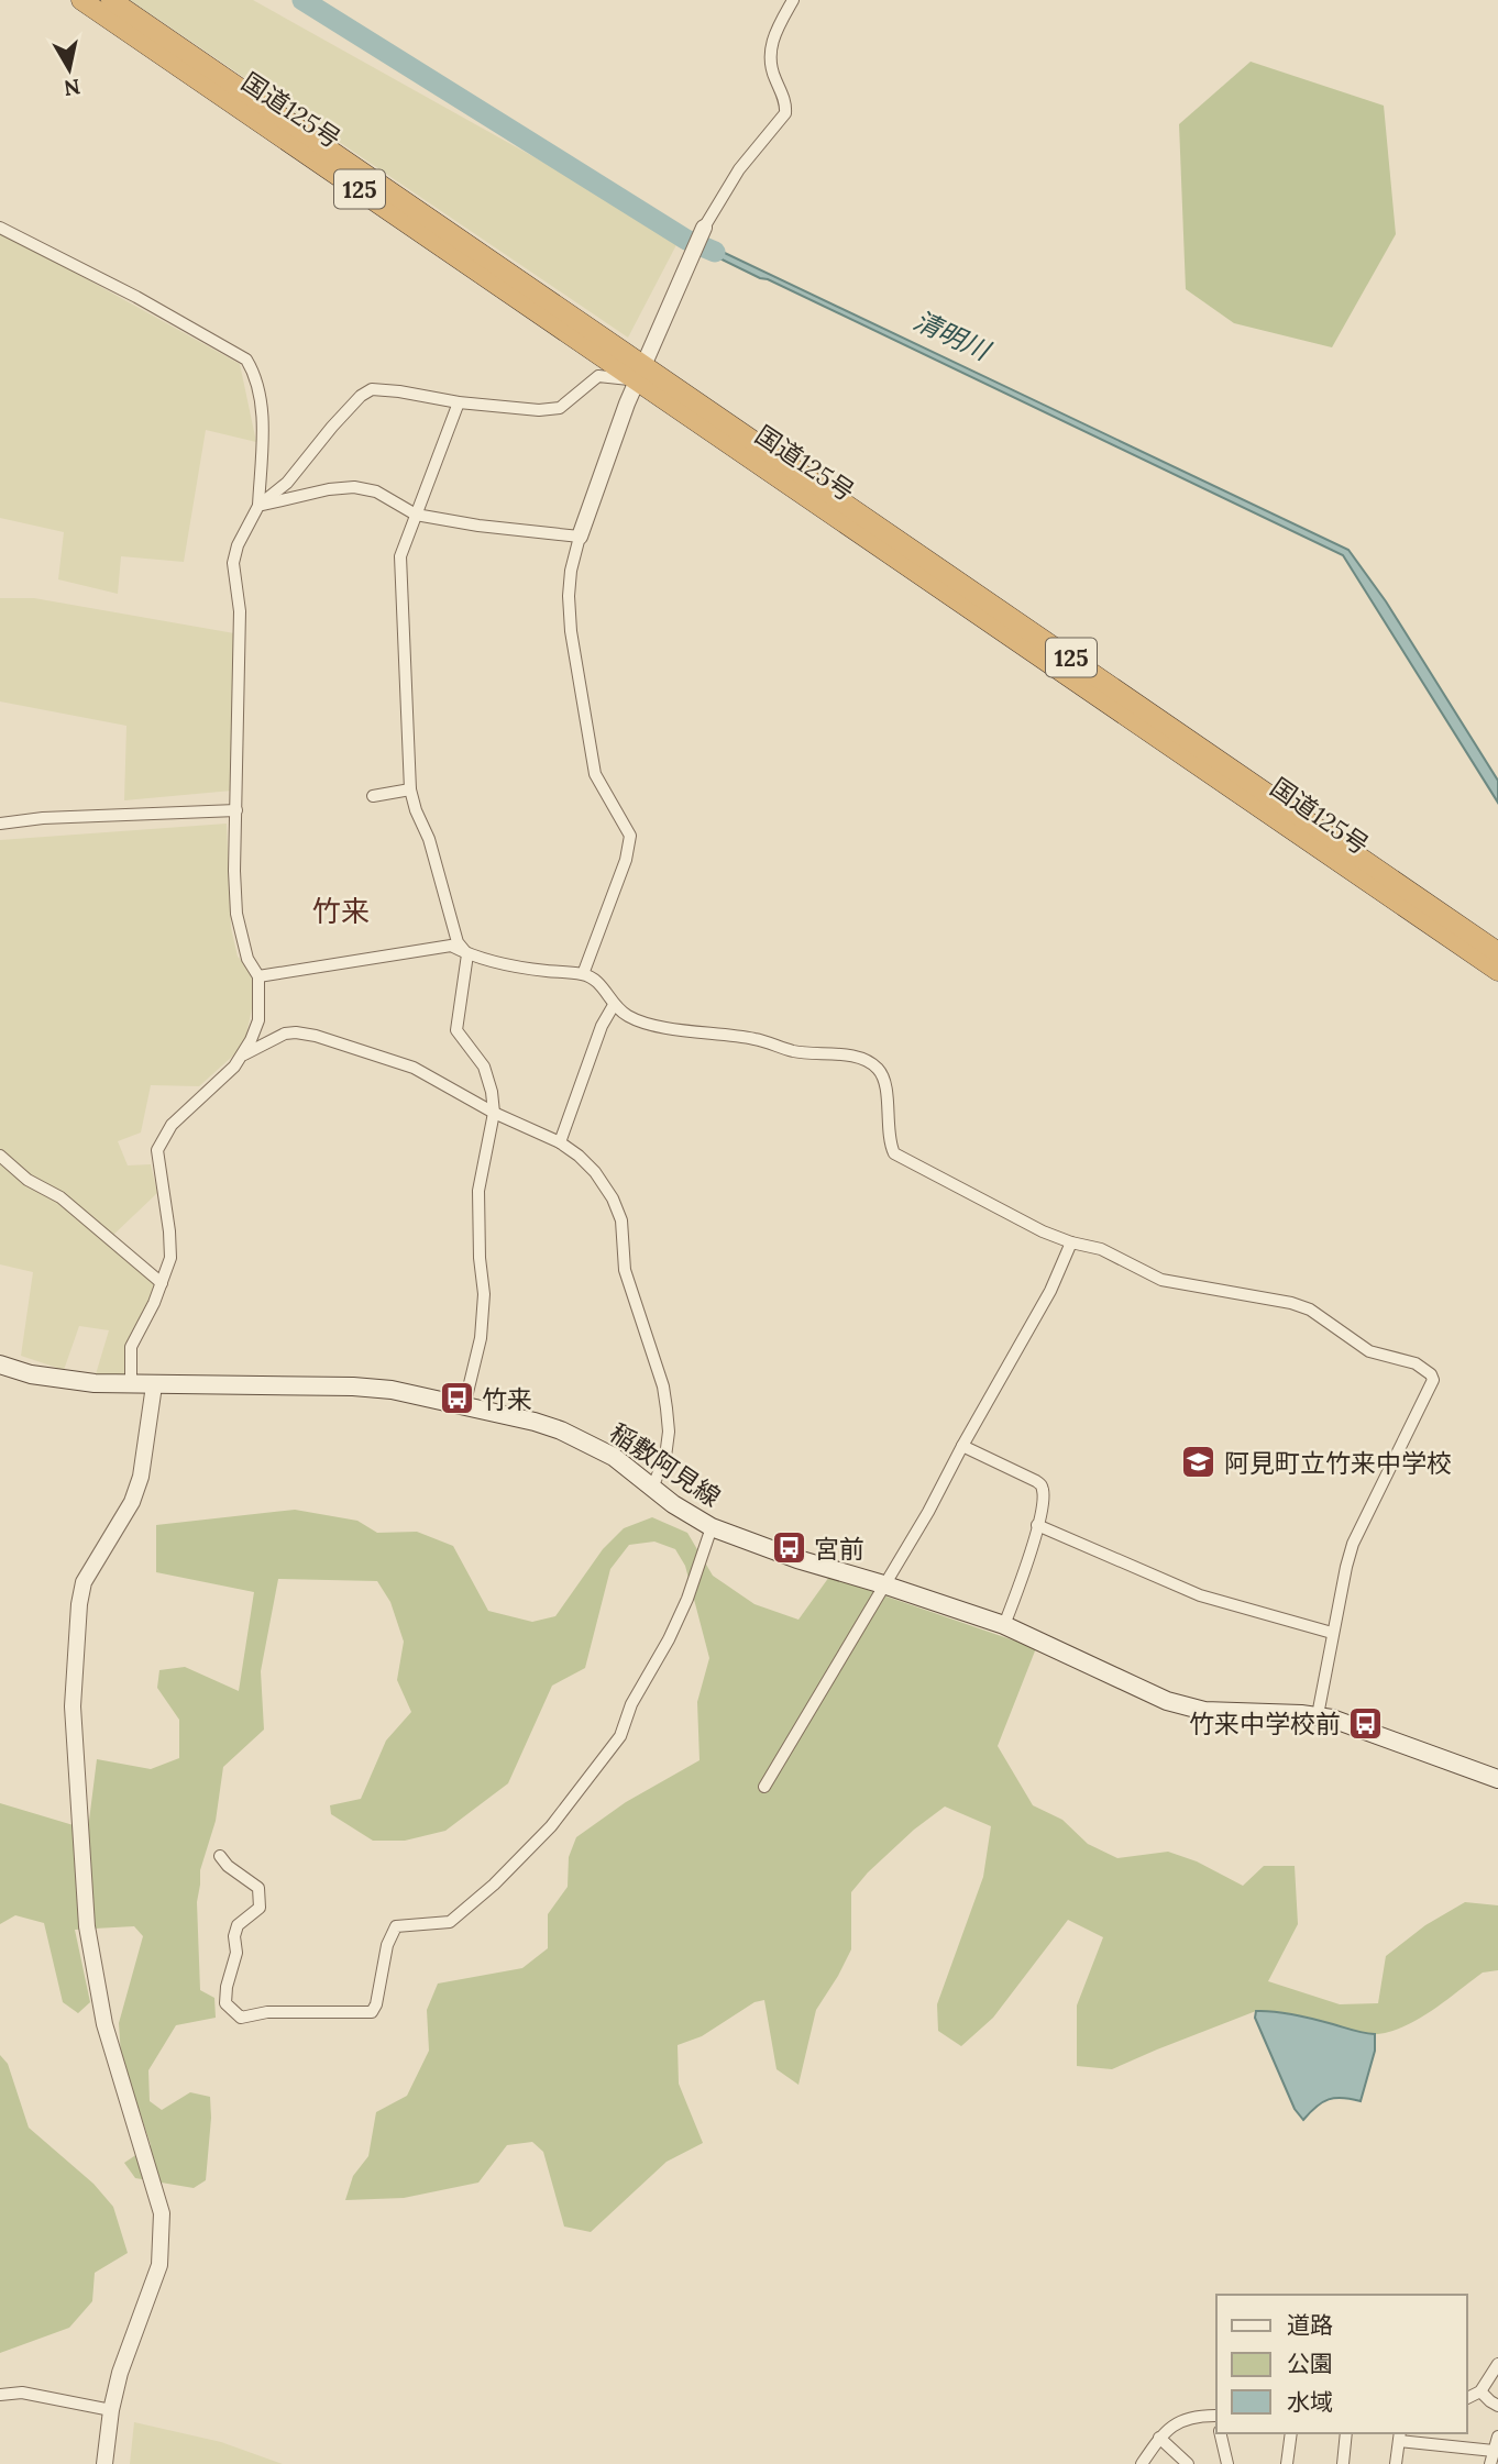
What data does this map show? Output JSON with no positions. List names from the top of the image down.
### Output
{
  "streets": {
    "highway": ["国道125号", "125"],
    "main road": ["稲敷阿見線"]
  },
  "districts": ["竹来"],
  "water": ["清明川"],
  "places": {
    "bus stop": ["竹来", "宮前", "竹来中学校前"],
    "school or university": ["阿見町立竹来中学校"]
  },
  "legend": ["道路", "公園", "水域"],
  "north": "bottom"
}
